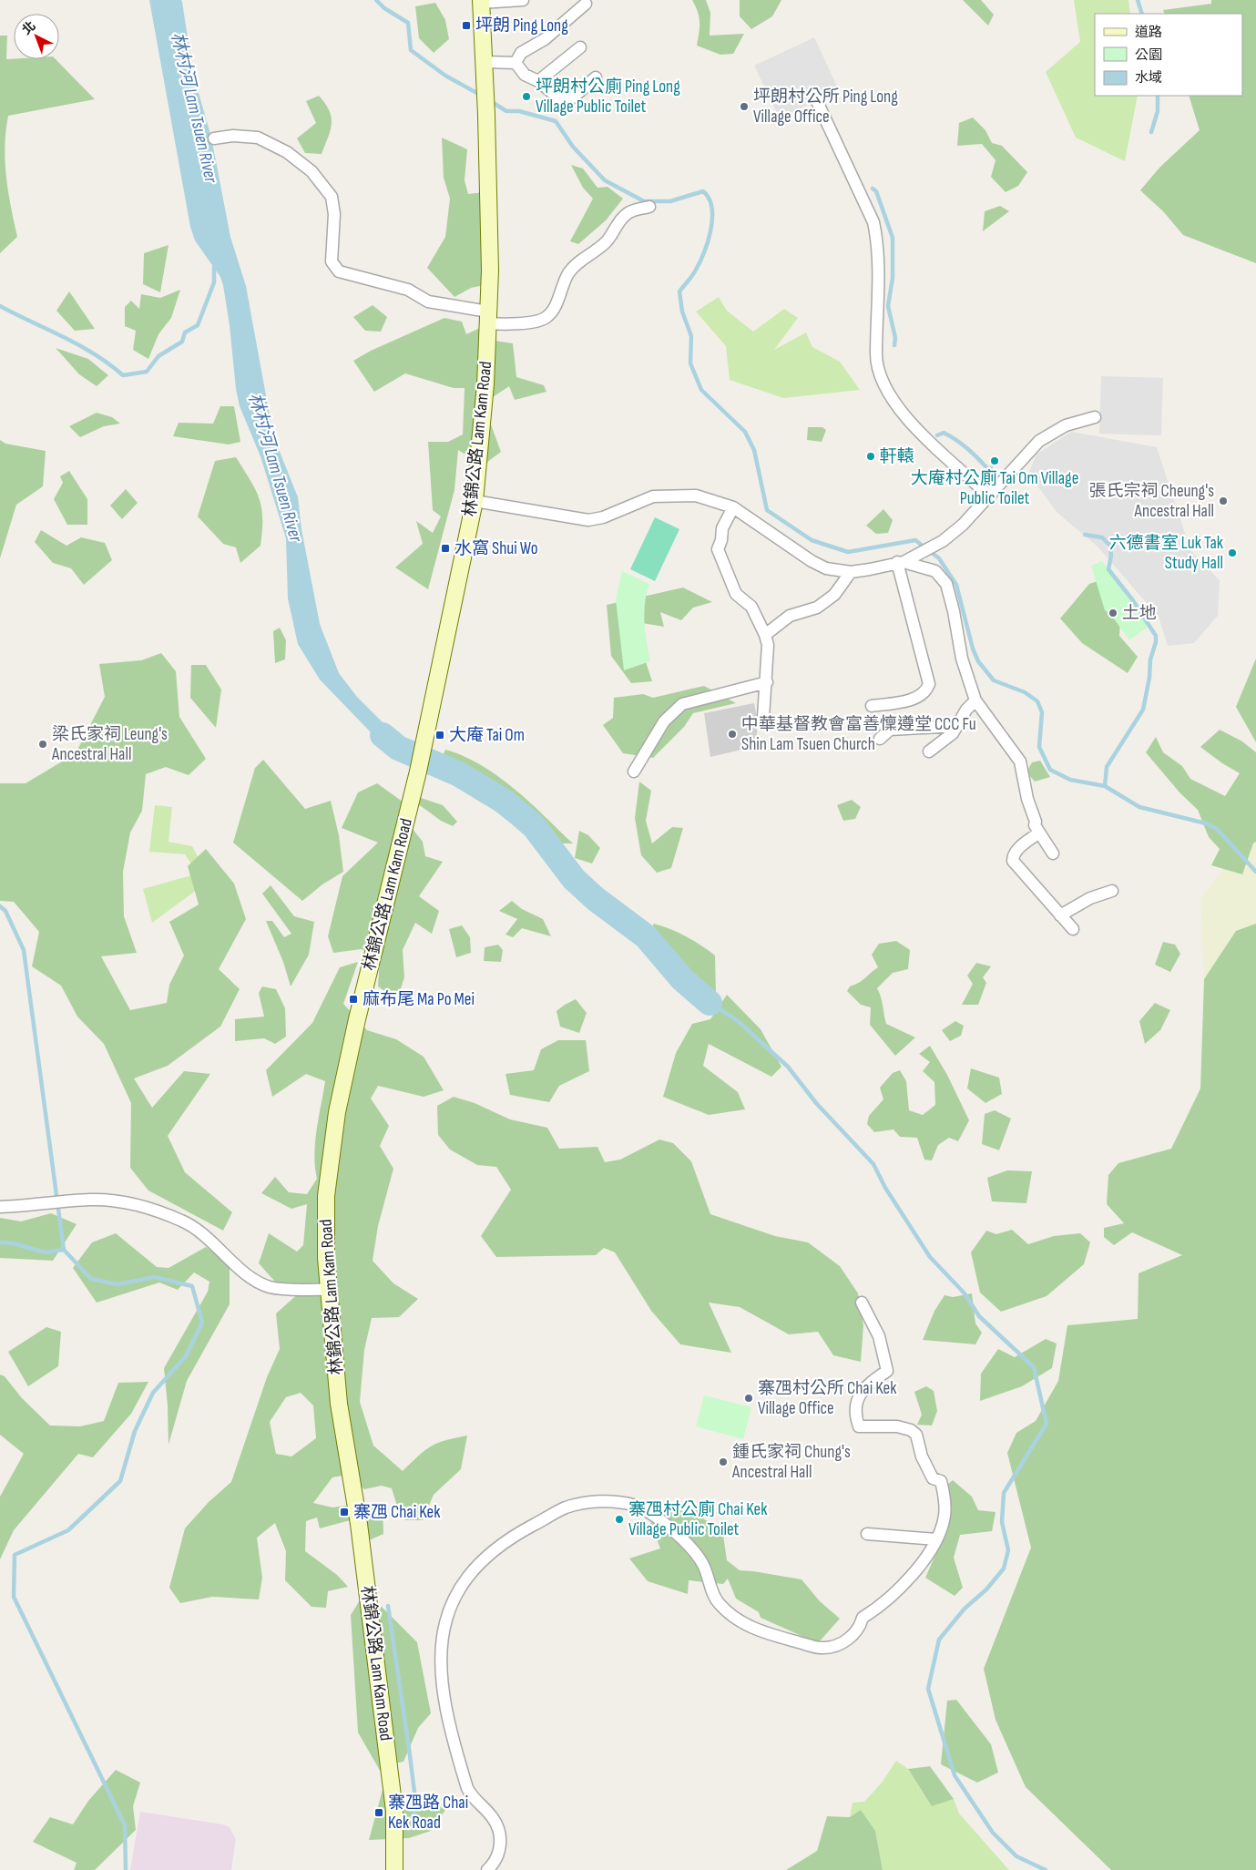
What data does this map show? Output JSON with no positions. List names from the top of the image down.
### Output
{
  "streets": {
    "main road": ["林錦公路 Lam Kam Road"]
  },
  "water": ["林村河 Lam Tsuen River"],
  "places": {
    "transit": [
      "坪朗 Ping Long",
      "水窩 Shui Wo",
      "大庵 Tai Om",
      "麻布尾 Ma Po Mei",
      "寨乪 Chai Kek",
      "寨乪路 Chai Kek Road"
    ],
    "other": [
      "坪朗村公廁 Ping Long Village Public Toilet",
      "坪朗村公所 Ping Long Village Office",
      "軒轅",
      "大庵村公廁 Tai Om Village Public Toilet",
      "張氏宗祠 Cheung's Ancestral Hall",
      "六德書室 Luk Tak Study Hall",
      "土地",
      "中華基督教會富善懍遵堂 CCC Fu Shin Lam Tsuen Church",
      "梁氏家祠 Leung's Ancestral Hall",
      "寨乪村公所 Chai Kek Village Office",
      "鍾氏家祠 Chung's Ancestral Hall",
      "寨乪村公廁 Chai Kek Village Public Toilet"
    ]
  },
  "legend": ["道路", "公園", "水域"],
  "north": "top left"
}
